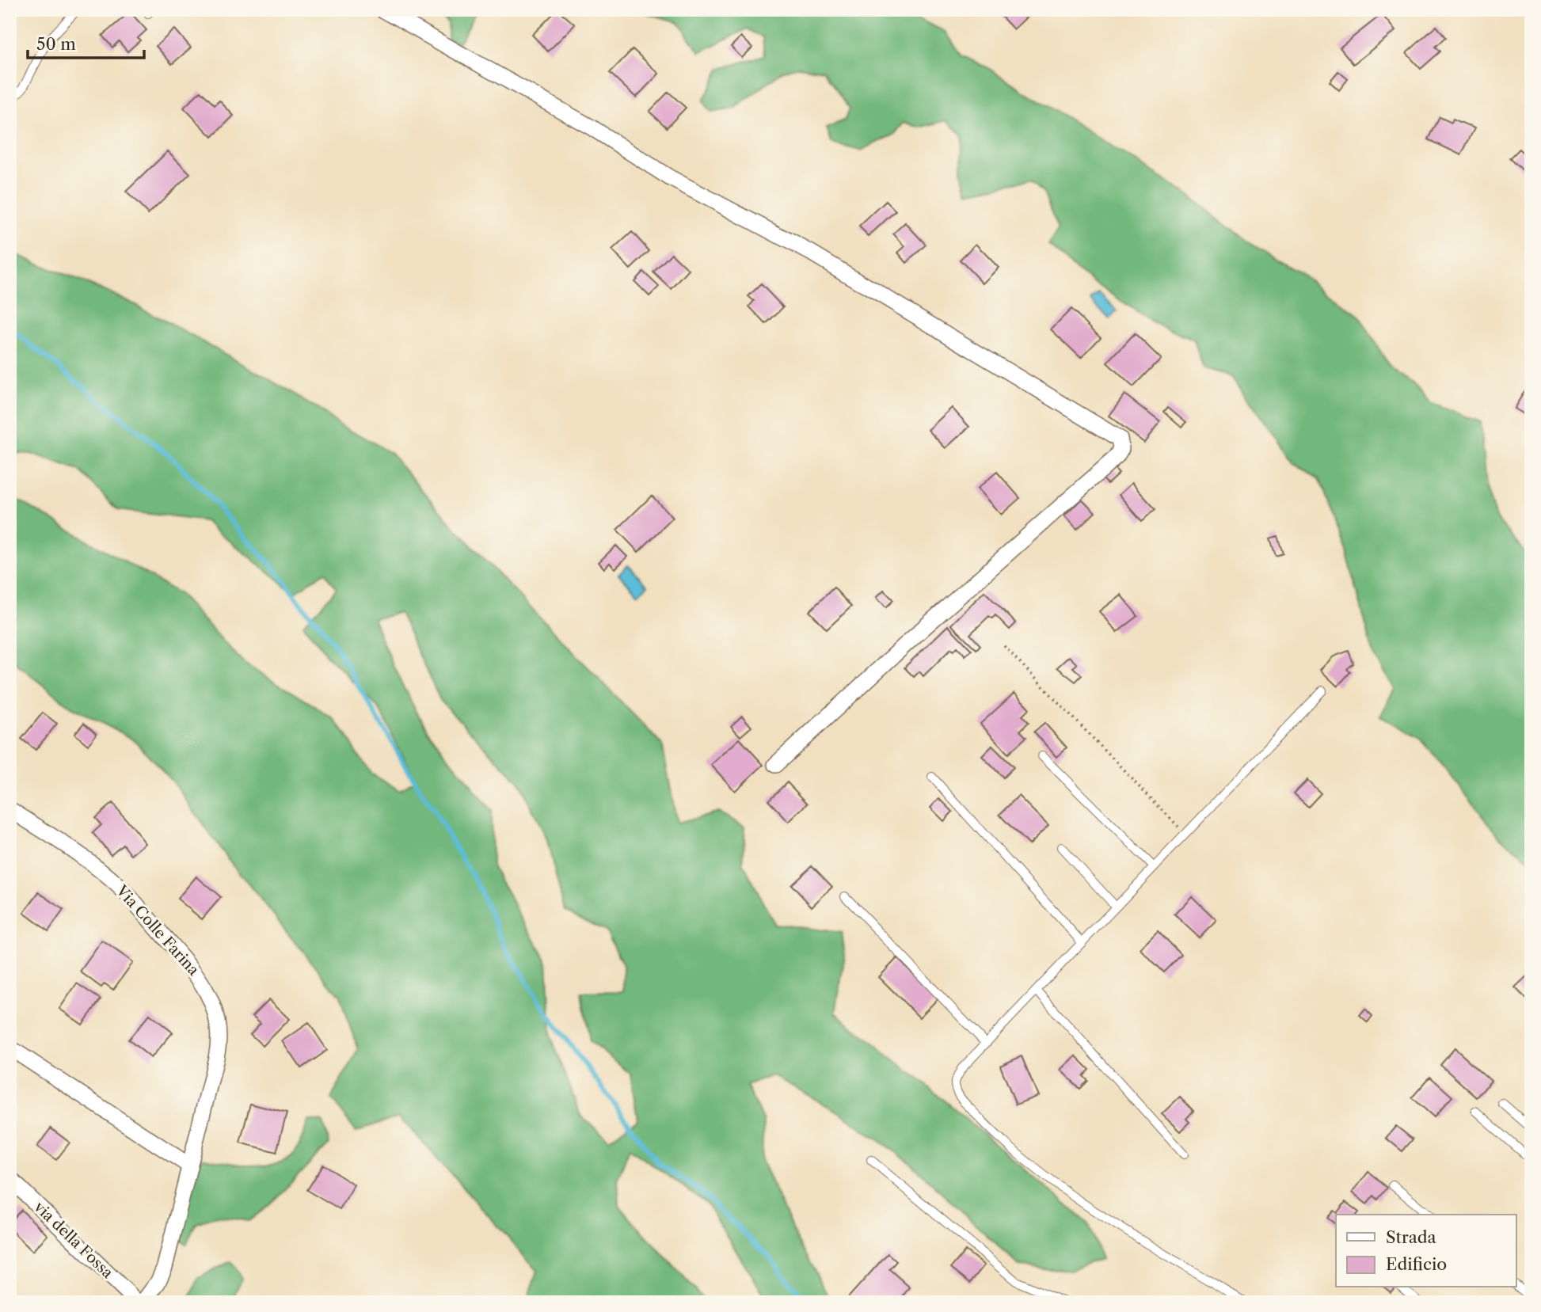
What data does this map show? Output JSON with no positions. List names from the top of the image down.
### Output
{
  "streets": {
    "street": ["Via Colle Farina", "via della Fossa"]
  },
  "legend": ["Strada", "Edificio"],
  "scale_bar": "50 m"
}
